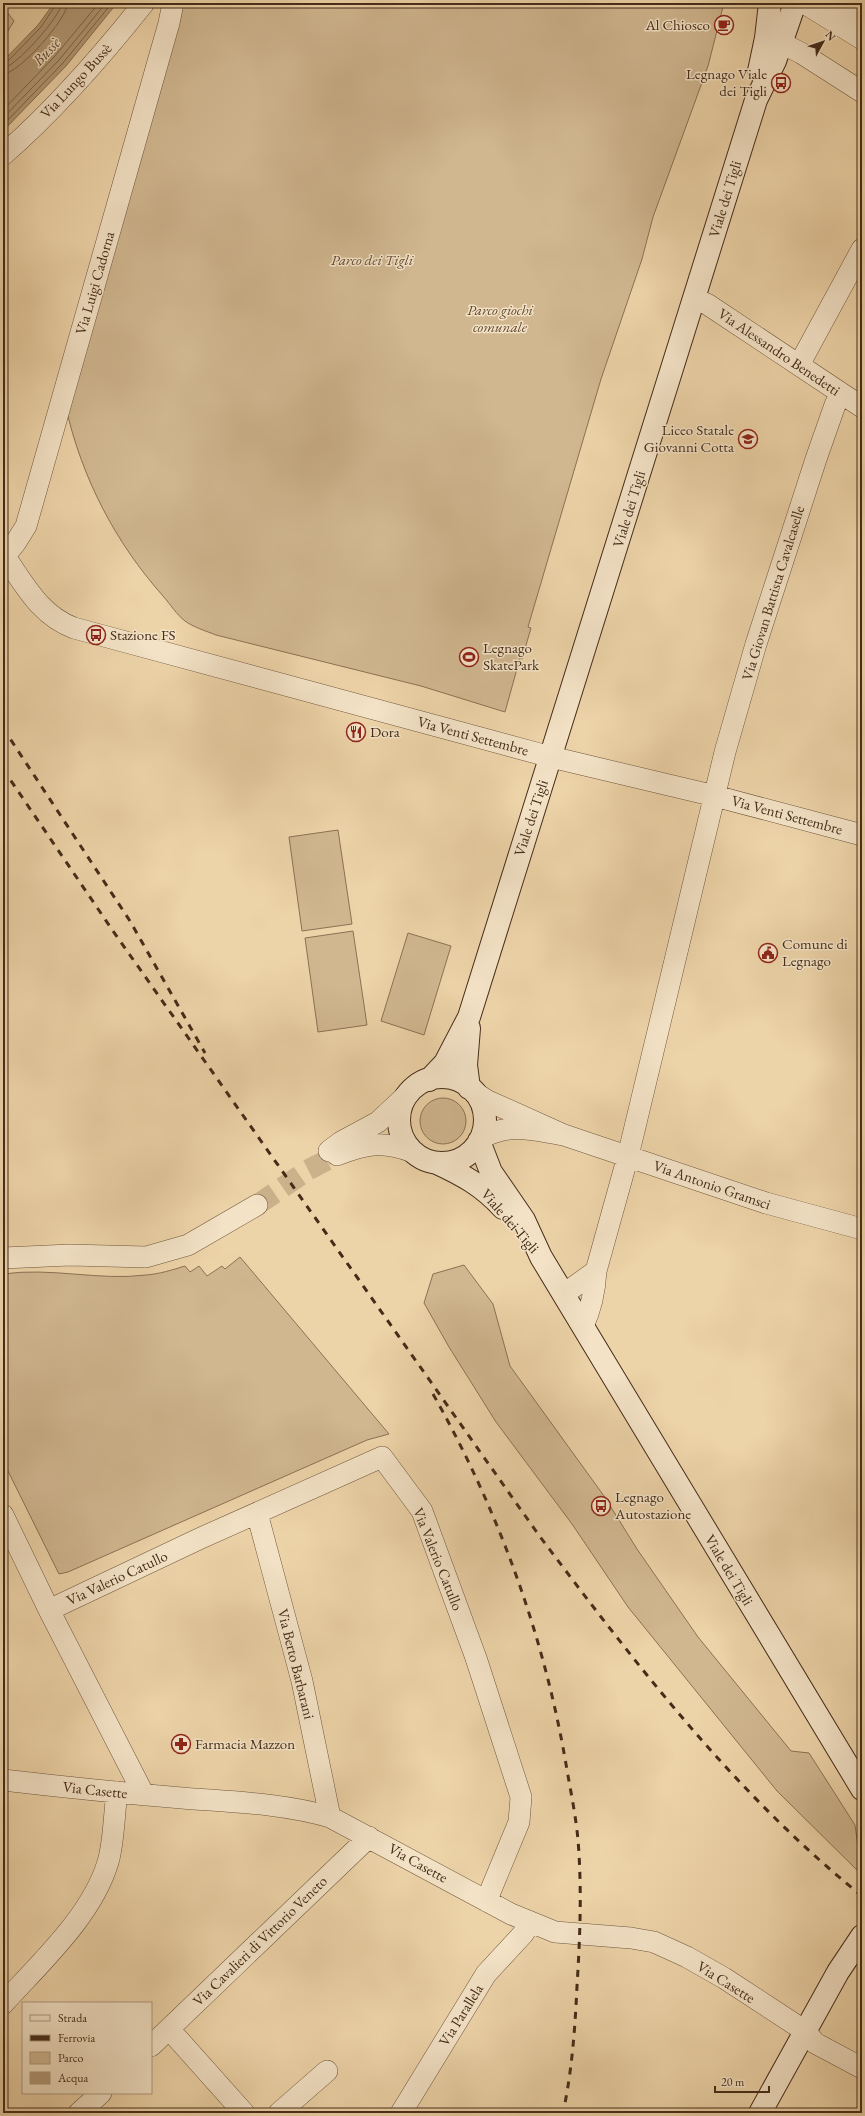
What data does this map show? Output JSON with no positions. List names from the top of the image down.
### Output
{
  "streets": {
    "street": [
      "Via Lungo Bussè",
      "Viale dei Tigli",
      "Via Luigi Cadorna",
      "Via Alessandro Benedetti",
      "Via Giovan Battista Cavalcaselle",
      "Via Venti Settembre",
      "Via Antonio Gramsci",
      "Via Valerio Catullo",
      "Via Berto Barbarani",
      "Via Casette",
      "Via Cavalieri di Vittorio Veneto",
      "Via Parallela"
    ]
  },
  "crossings": [
    ["Viale dei Tigli", "Via Alessandro Benedetti"],
    ["Viale dei Tigli", "Via Giovan Battista Cavalcaselle"],
    ["Viale dei Tigli", "Via Venti Settembre"],
    ["Viale dei Tigli", "Via Antonio Gramsci"],
    ["Via Luigi Cadorna", "Via Venti Settembre"],
    ["Via Alessandro Benedetti", "Via Giovan Battista Cavalcaselle"],
    ["Via Giovan Battista Cavalcaselle", "Via Venti Settembre"],
    ["Via Giovan Battista Cavalcaselle", "Via Antonio Gramsci"],
    ["Via Valerio Catullo", "Via Berto Barbarani"],
    ["Via Valerio Catullo", "Via Casette"],
    ["Via Berto Barbarani", "Via Casette"],
    ["Via Casette", "Via Cavalieri di Vittorio Veneto"],
    ["Via Casette", "Via Parallela"]
  ],
  "water": ["Bussè"],
  "parks": ["Parco dei Tigli", "Parco giochi comunale"],
  "places": {
    "cafe": ["Al Chiosco"],
    "bus stop": ["Legnago Viale dei Tigli", "Stazione FS", "Legnago Autostazione"],
    "school or university": ["Liceo Statale Giovanni Cotta"],
    "sports": ["Legnago SkatePark"],
    "restaurant": ["Dora"],
    "public building": ["Comune di Legnago"],
    "pharmacy": ["Farmacia Mazzon"]
  },
  "legend": [
    "Strada",
    "Ferrovia",
    "Parco",
    "Acqua"
  ],
  "scale_bar": "20 m",
  "north": "top right"
}
